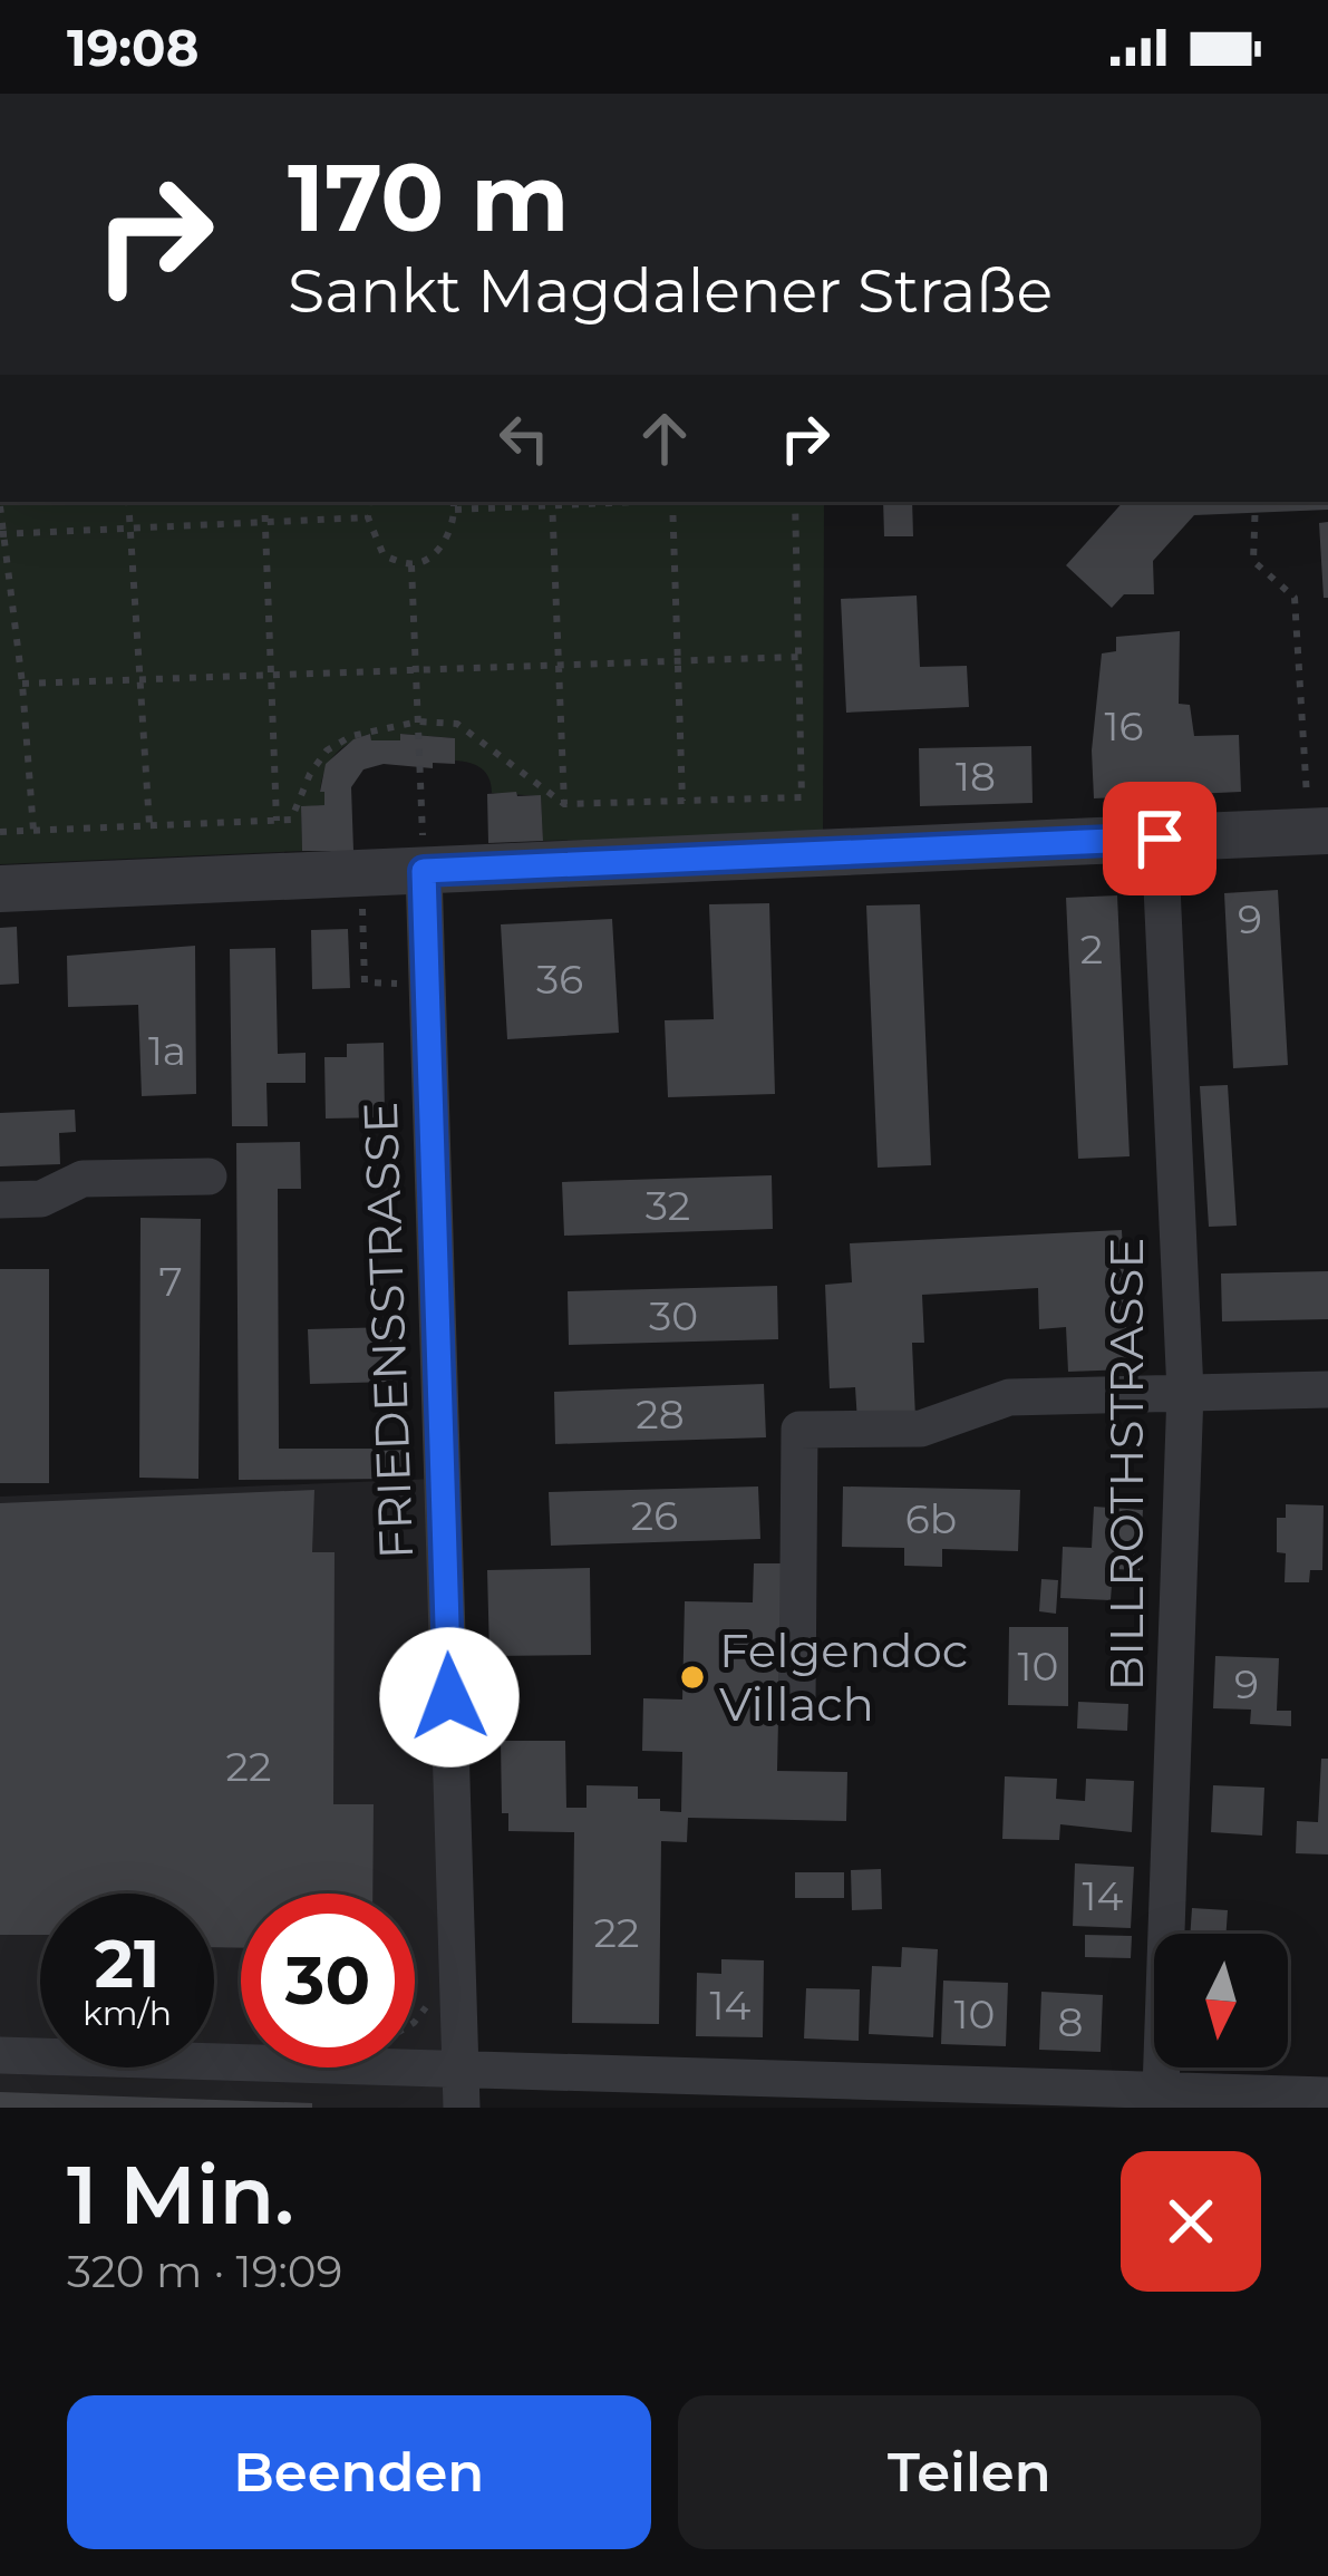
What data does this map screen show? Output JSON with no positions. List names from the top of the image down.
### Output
{
  "streets": {
    "street": ["FRIEDENSSTRASSE", "BILLROTHSTRASSE"]
  },
  "places": ["Felgendoc Villach"],
  "house_numbers": [
    "16",
    "18",
    "9",
    "2",
    "36",
    "1a",
    "32",
    "7",
    "30",
    "28",
    "26",
    "6b",
    "10",
    "9",
    "22",
    "14",
    "22",
    "14",
    "10",
    "8"
  ],
  "north": "bottom",
  "page": {
    "status": "19:08",
    "turn": ["170 m", "Sankt Magdalener Straße"],
    "speed": "21 km/h",
    "limit": "30",
    "heading": ["1 Min.", "320 m · 19:09"],
    "buttons": ["Beenden", "Teilen"]
  }
}
